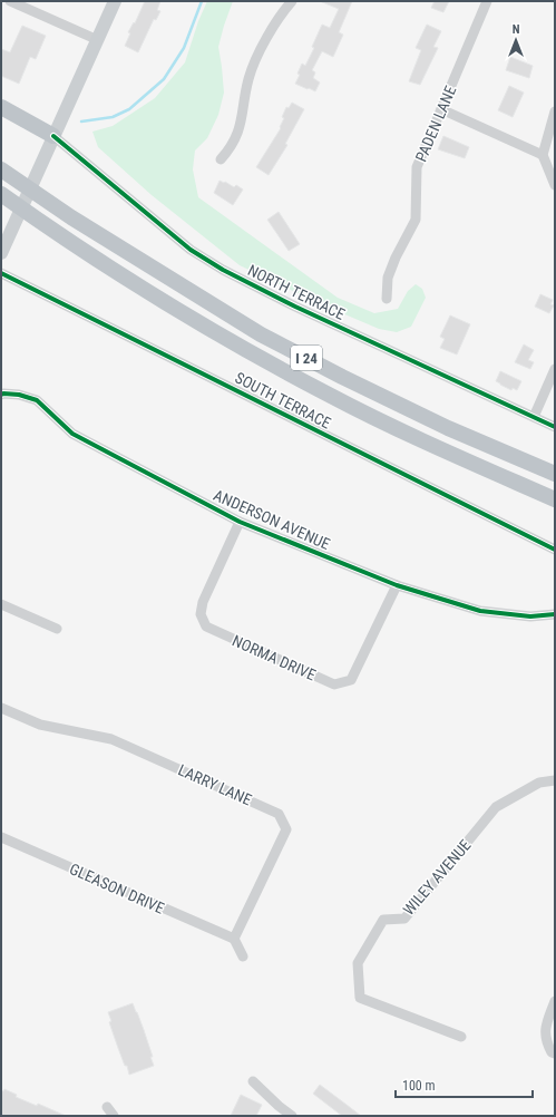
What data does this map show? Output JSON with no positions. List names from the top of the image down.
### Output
{
  "streets": {
    "highway": ["I 24"],
    "street": [
      "PADEN LANE",
      "NORTH TERRACE",
      "SOUTH TERRACE",
      "ANDERSON AVENUE",
      "NORMA DRIVE",
      "LARRY LANE",
      "WILEY AVENUE",
      "GLEASON DRIVE"
    ]
  },
  "crossings": [
    ["ANDERSON AVENUE", "NORMA DRIVE"],
    ["LARRY LANE", "GLEASON DRIVE"]
  ],
  "scale_bar": "100 m",
  "north": "top"
}
